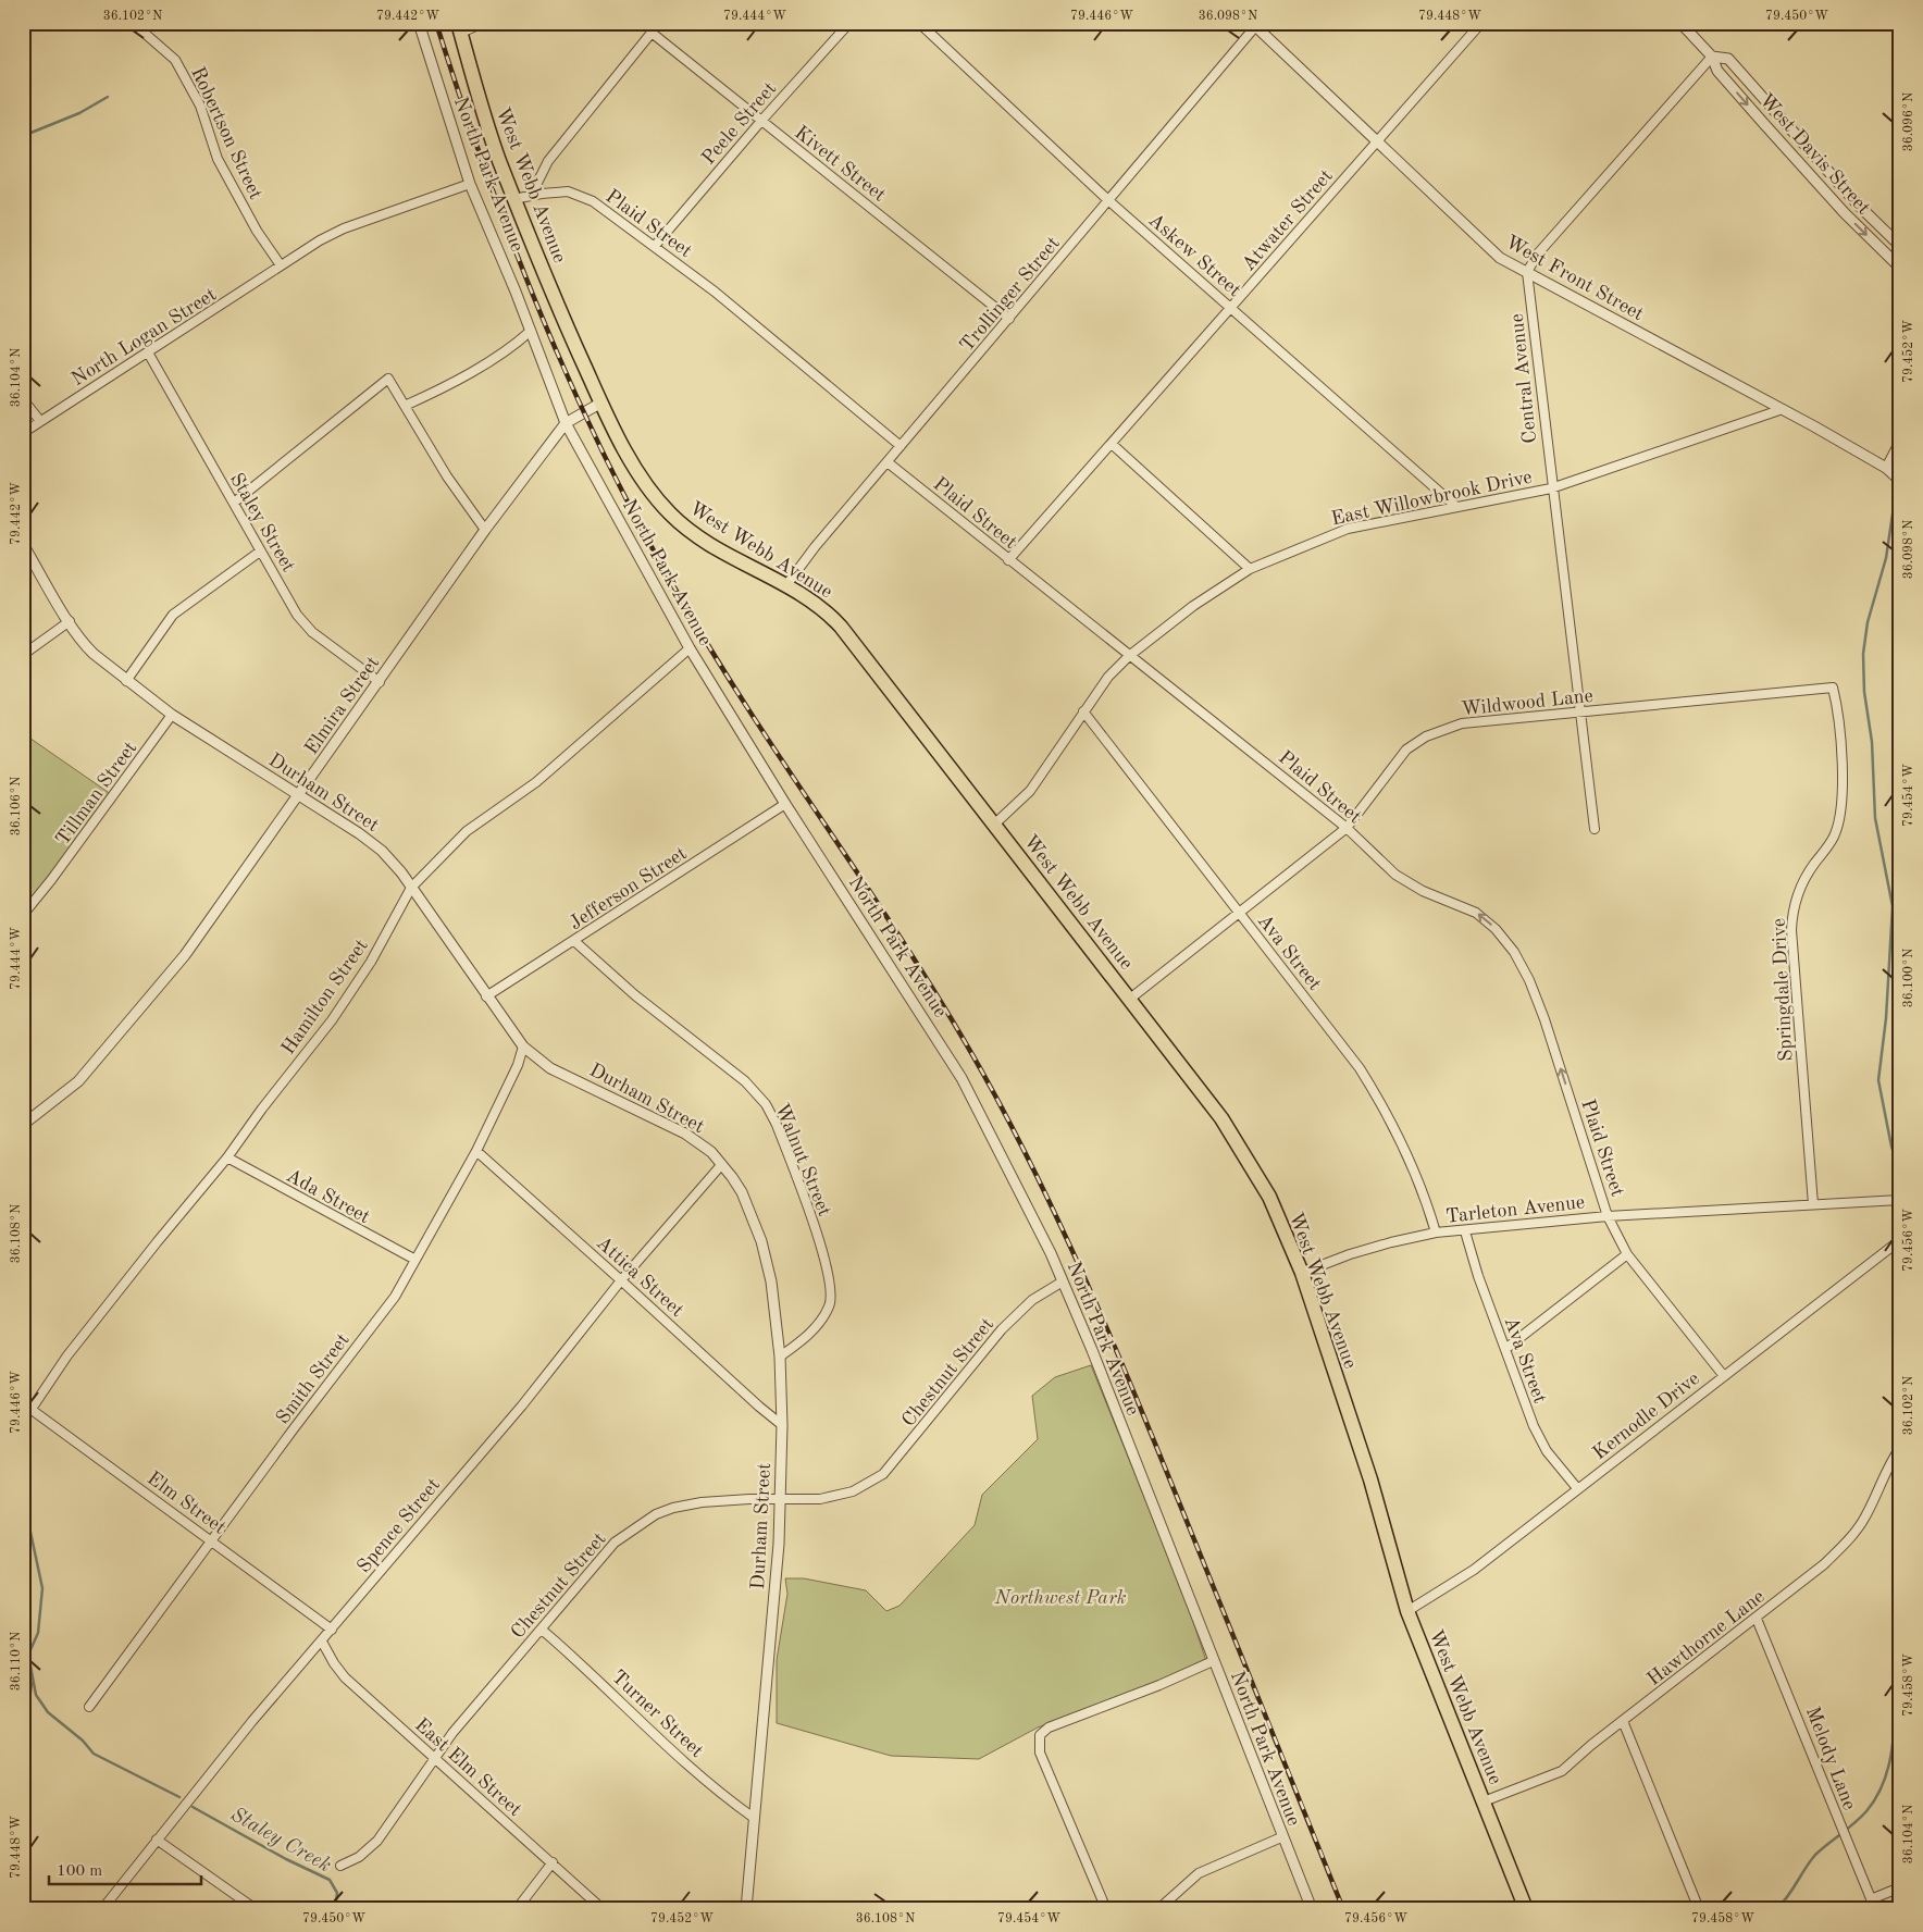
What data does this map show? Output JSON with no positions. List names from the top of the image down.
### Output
{
  "streets": {
    "highway": ["West Webb Avenue"],
    "street": [
      "Peele Street",
      "Robertson Street",
      "West Davis Street",
      "Kivett Street",
      "North Park Avenue",
      "Atwater Street",
      "Plaid Street",
      "Askew Street",
      "West Front Street",
      "Trollinger Street",
      "North Logan Street",
      "Central Avenue",
      "East Willowbrook Drive",
      "Staley Street",
      "Wildwood Lane",
      "Elmira Street",
      "Durham Street",
      "Tillman Street",
      "Jefferson Street",
      "Ava Street",
      "Springdale Drive",
      "Hamilton Street",
      "Walnut Street",
      "Ada Street",
      "Tarleton Avenue",
      "Attica Street",
      "Chestnut Street",
      "Smith Street",
      "Kernodle Drive",
      "Elm Street",
      "Spence Street",
      "Hawthorne Lane",
      "Turner Street",
      "Melody Lane",
      "East Elm Street"
    ]
  },
  "crossings": [
    ["Peele Street", "Kivett Street"],
    ["Peele Street", "Plaid Street"],
    ["Robertson Street", "North Logan Street"],
    ["Kivett Street", "Plaid Street"],
    ["Kivett Street", "Trollinger Street"],
    ["North Park Avenue", "North Logan Street"],
    ["North Park Avenue", "Elmira Street"],
    ["North Park Avenue", "Jefferson Street"],
    ["North Park Avenue", "Hamilton Street"],
    ["North Park Avenue", "Chestnut Street"],
    ["West Webb Avenue", "Plaid Street"],
    ["West Webb Avenue", "Trollinger Street"],
    ["West Webb Avenue", "East Willowbrook Drive"],
    ["West Webb Avenue", "Wildwood Lane"],
    ["West Webb Avenue", "Elmira Street"],
    ["West Webb Avenue", "Tarleton Avenue"],
    ["West Webb Avenue", "Kernodle Drive"],
    ["West Webb Avenue", "Hawthorne Lane"],
    ["Atwater Street", "Plaid Street"],
    ["Atwater Street", "Askew Street"],
    ["Atwater Street", "West Front Street"],
    ["Plaid Street", "Trollinger Street"],
    ["Plaid Street", "East Willowbrook Drive"],
    ["Plaid Street", "Wildwood Lane"],
    ["Plaid Street", "Tarleton Avenue"],
    ["Plaid Street", "Kernodle Drive"],
    ["Askew Street", "Trollinger Street"],
    ["Askew Street", "East Willowbrook Drive"],
    ["West Front Street", "Trollinger Street"],
    ["West Front Street", "Central Avenue"],
    ["West Front Street", "East Willowbrook Drive"],
    ["North Logan Street", "Staley Street"],
    ["Central Avenue", "East Willowbrook Drive"],
    ["Central Avenue", "Wildwood Lane"],
    ["East Willowbrook Drive", "Ava Street"],
    ["Staley Street", "Elmira Street"],
    ["Wildwood Lane", "Ava Street"],
    ["Wildwood Lane", "Springdale Drive"],
    ["Elmira Street", "Durham Street"],
    ["Durham Street", "Tillman Street"],
    ["Durham Street", "Jefferson Street"],
    ["Durham Street", "Hamilton Street"],
    ["Durham Street", "Walnut Street"],
    ["Durham Street", "Attica Street"],
    ["Durham Street", "Chestnut Street"],
    ["Durham Street", "Smith Street"],
    ["Durham Street", "Spence Street"],
    ["Durham Street", "Turner Street"],
    ["Jefferson Street", "Walnut Street"],
    ["Ava Street", "Tarleton Avenue"],
    ["Ava Street", "Kernodle Drive"],
    ["Springdale Drive", "Tarleton Avenue"],
    ["Hamilton Street", "Ada Street"],
    ["Hamilton Street", "Elm Street"],
    ["Ada Street", "Smith Street"],
    ["Attica Street", "Smith Street"],
    ["Attica Street", "Spence Street"],
    ["Chestnut Street", "Turner Street"],
    ["Chestnut Street", "East Elm Street"],
    ["Smith Street", "Elm Street"],
    ["Elm Street", "Spence Street"],
    ["Spence Street", "East Elm Street"],
    ["Hawthorne Lane", "Melody Lane"]
  ],
  "water": ["Staley Creek"],
  "parks": ["Northwest Park"],
  "scale_bar": "100 m",
  "coordinates": [
    "36.102°N",
    "79.442°W",
    "79.444°W",
    "79.446°W",
    "36.098°N",
    "79.448°W",
    "79.450°W",
    "36.096°N",
    "79.452°W",
    "36.104°N",
    "79.454°W",
    "36.106°N",
    "36.100°N",
    "36.108°N",
    "79.456°W",
    "36.110°N",
    "79.458°W"
  ]
}
